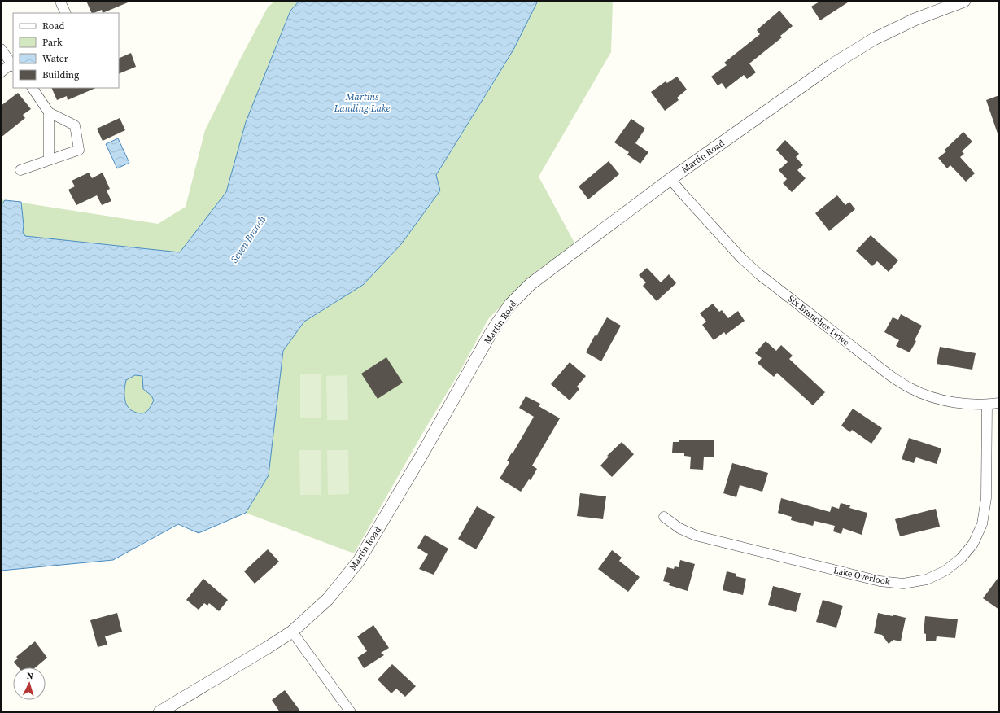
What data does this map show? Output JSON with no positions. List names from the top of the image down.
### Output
{
  "streets": {
    "street": ["Martin Road", "Six Branches Drive", "Lake Overlook"]
  },
  "crossings": [
    ["Martin Road", "Six Branches Drive"],
    ["Six Branches Drive", "Lake Overlook"]
  ],
  "water": ["Martins Landing Lake", "Seven Branch"],
  "legend": [
    "Road",
    "Park",
    "Water",
    "Building"
  ],
  "north": "top"
}
